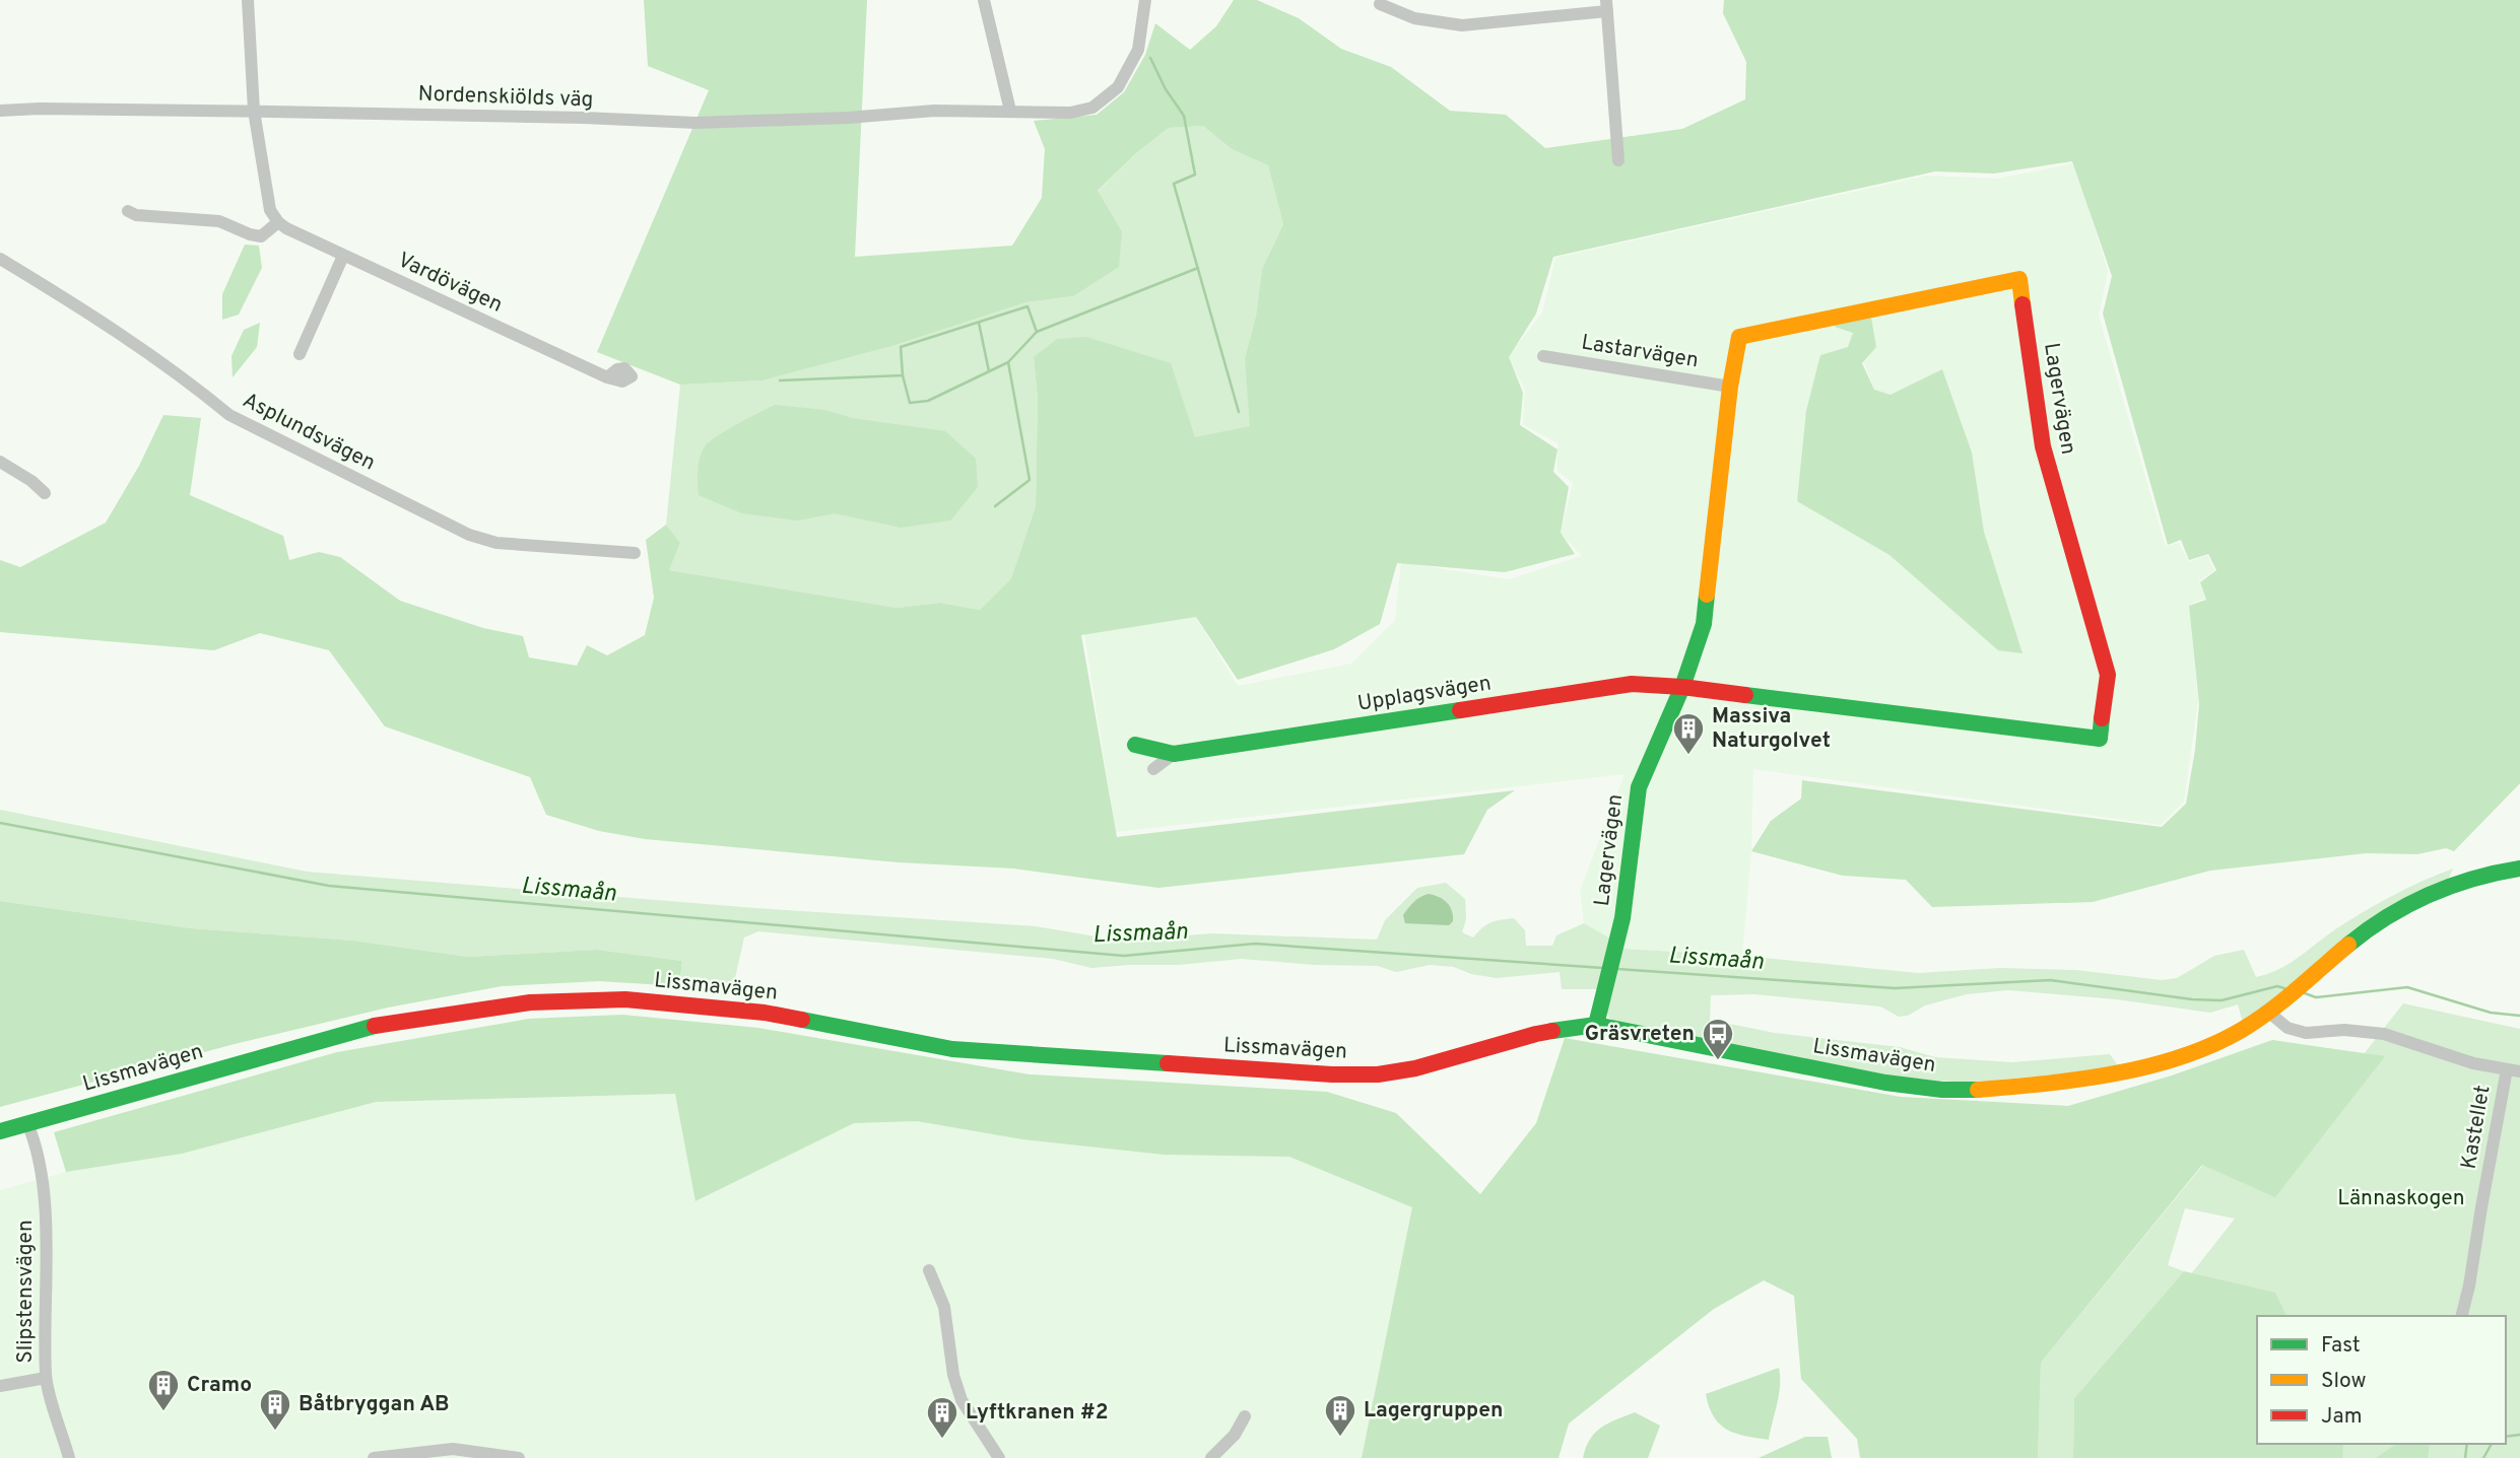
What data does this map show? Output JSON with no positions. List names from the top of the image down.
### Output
{
  "streets": {
    "street": [
      "Nordenskiölds väg",
      "Vardövägen",
      "Lastarvägen",
      "Lagervägen",
      "Asplundsvägen",
      "Upplagsvägen",
      "Lissmavägen",
      "Kastellet",
      "Slipstensvägen"
    ]
  },
  "crossings": [
    ["Lastarvägen", "Lagervägen"],
    ["Lagervägen", "Upplagsvägen"],
    ["Lagervägen", "Lissmavägen"],
    ["Lissmavägen", "Slipstensvägen"]
  ],
  "water": ["Lissmaån"],
  "parks": ["Lännaskogen"],
  "places": {
    "building": [
      "Massiva Naturgolvet",
      "Cramo",
      "Båtbryggan AB",
      "Lagergruppen",
      "Lyftkranen #2"
    ],
    "bus stop": ["Gräsvreten"]
  },
  "legend": ["Fast", "Slow", "Jam"]
}
